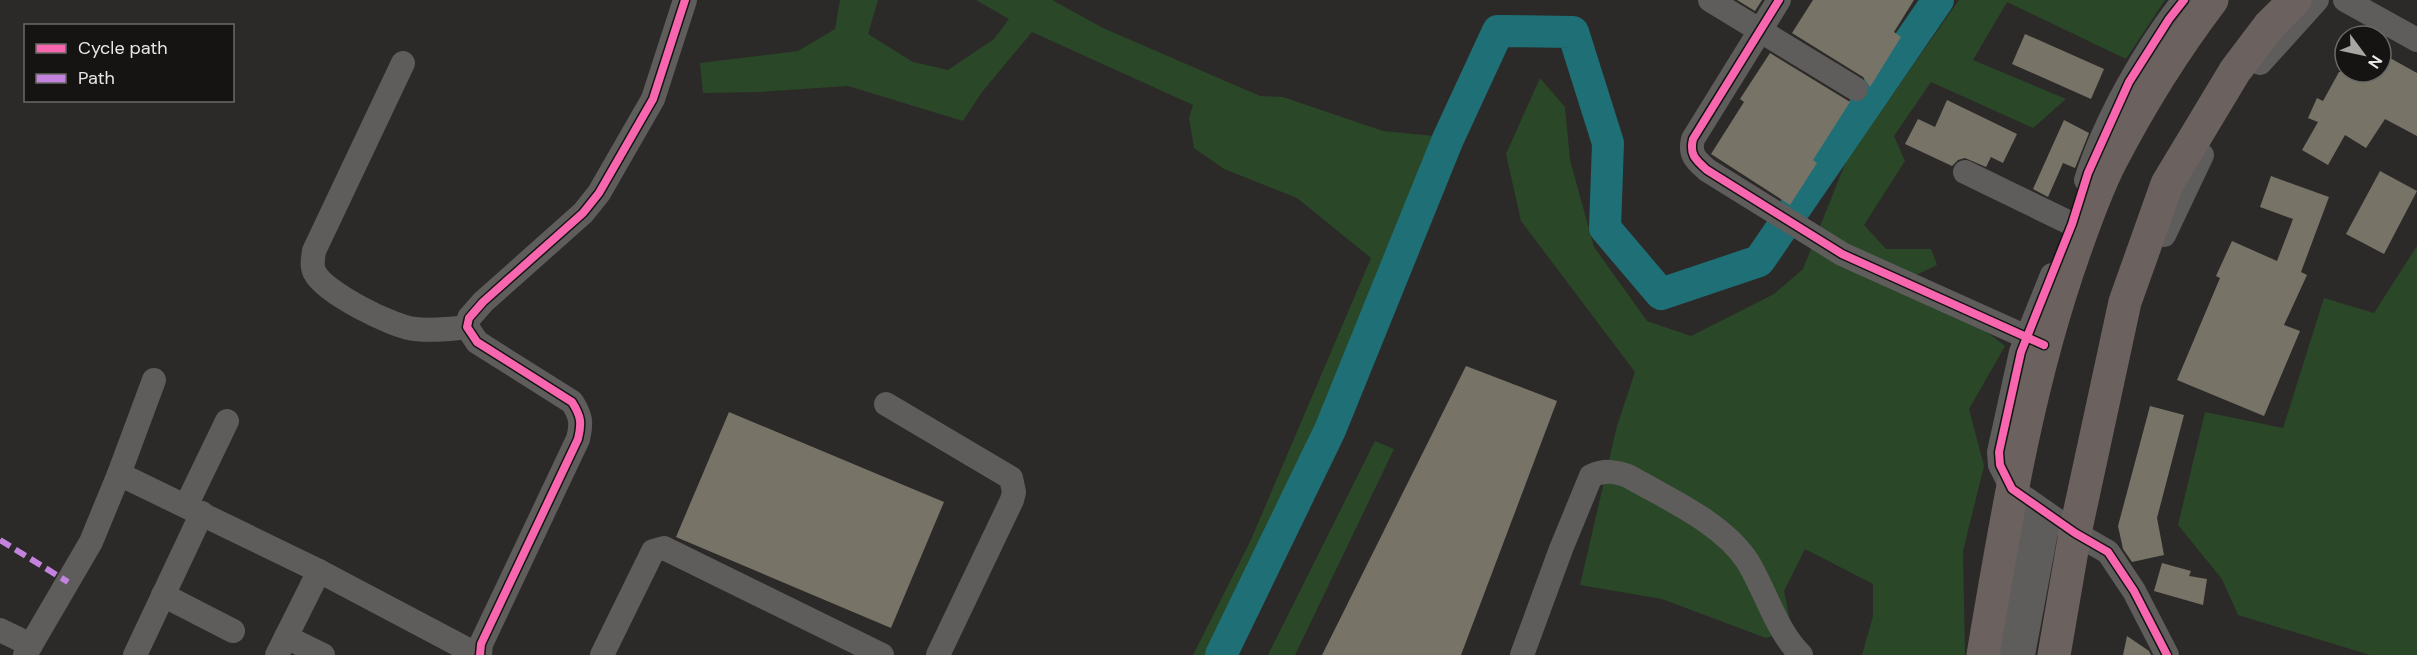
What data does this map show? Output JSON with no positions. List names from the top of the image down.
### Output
{
  "legend": ["Cycle path", "Path"],
  "north": "bottom right"
}
